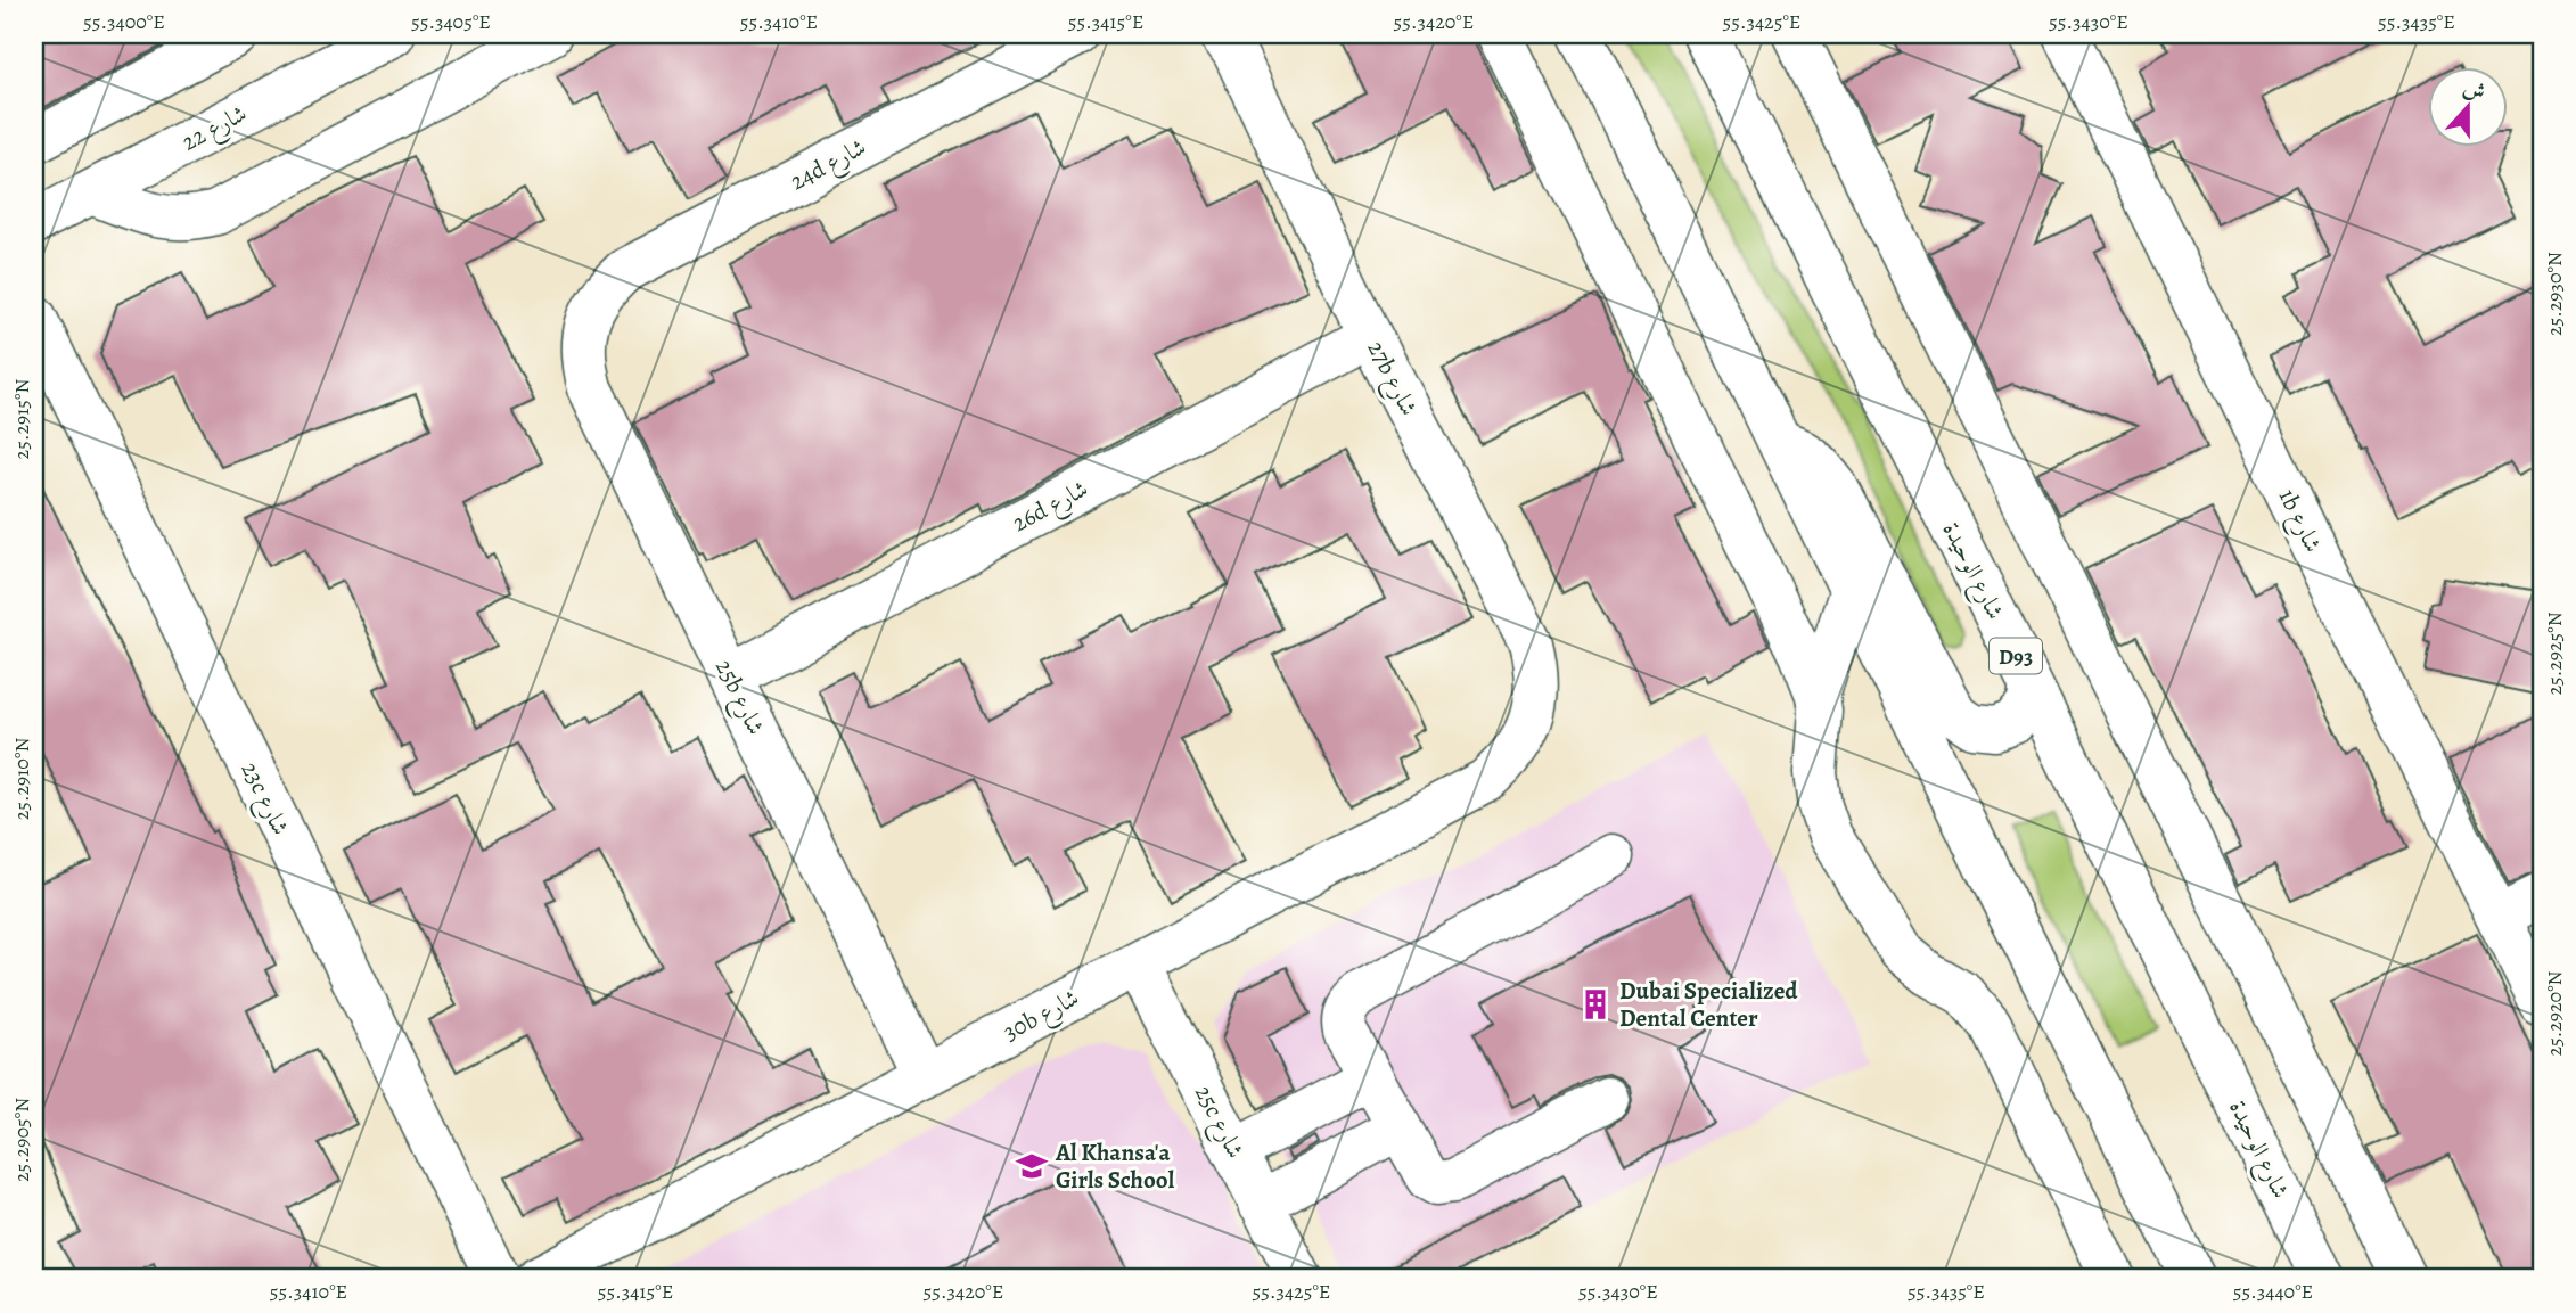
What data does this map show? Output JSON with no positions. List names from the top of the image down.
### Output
{
  "streets": {
    "street": [
      "شارع 22",
      "24d شارع",
      "27b شارع",
      "26d شارع",
      "1b شارع",
      "شارع الوحيدة",
      "D93",
      "25b شارع",
      "23c شارع",
      "30b شارع",
      "25c شارع"
    ]
  },
  "crossings": [
    ["24d شارع", "25b شارع"],
    ["27b شارع", "26d شارع"],
    ["27b شارع", "30b شارع"],
    ["26d شارع", "25b شارع"],
    ["25b شارع", "30b شارع"],
    ["30b شارع", "25c شارع"]
  ],
  "places": {
    "building": ["Dubai Specialized Dental Center"],
    "school or university": ["Al Khansa'a Girls School"]
  },
  "north": "top",
  "coordinates": [
    "55.3400°E",
    "55.3405°E",
    "55.3410°E",
    "55.3415°E",
    "55.3420°E",
    "55.3425°E",
    "55.3430°E",
    "55.3435°E",
    "25.2930°N",
    "25.2915°N",
    "25.2925°N",
    "25.2910°N",
    "25.2920°N",
    "25.2905°N",
    "55.3440°E"
  ]
}
